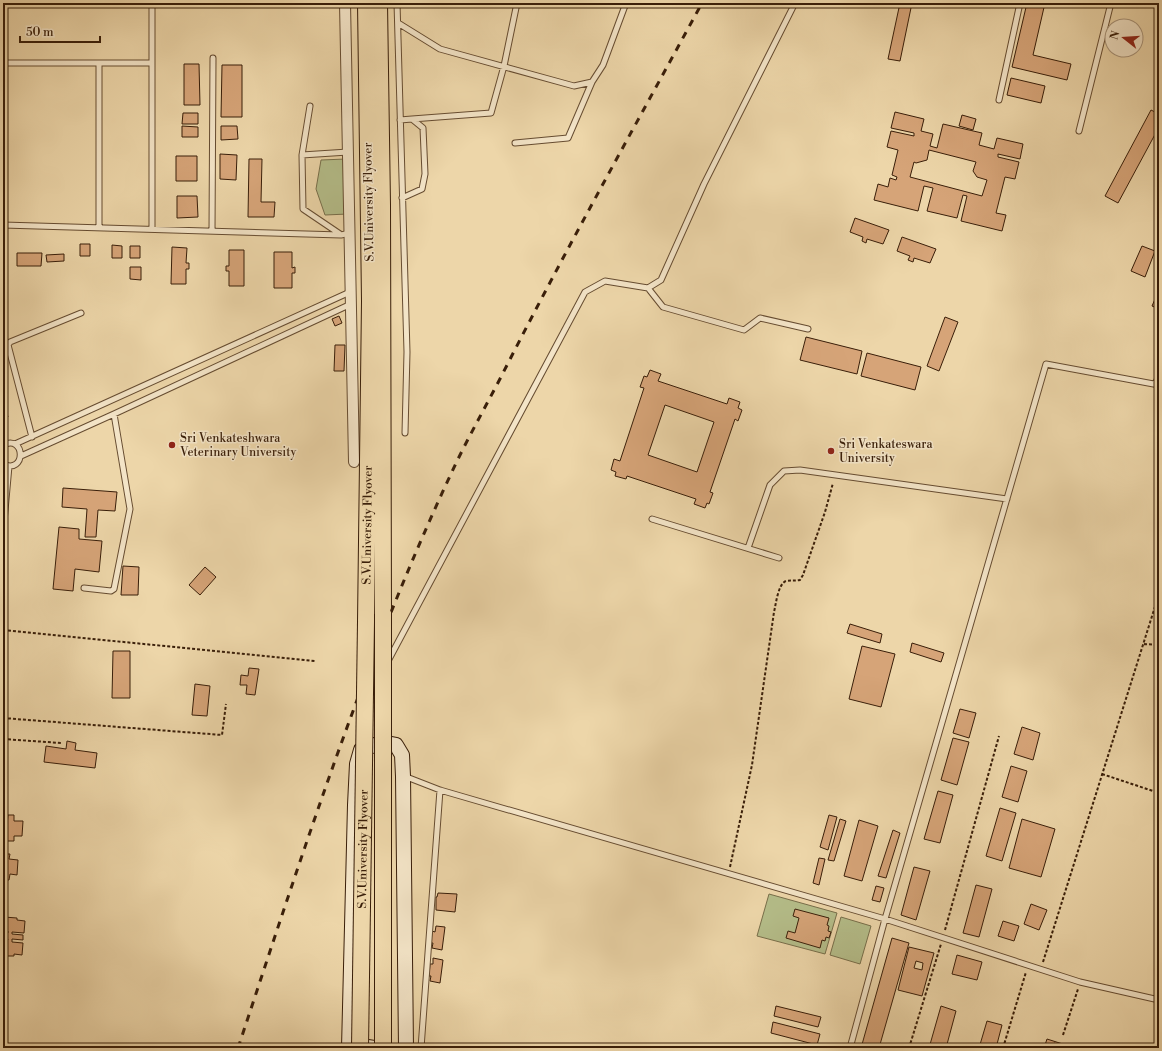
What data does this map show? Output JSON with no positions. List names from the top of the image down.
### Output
{
  "streets": {
    "main road": ["S.V.University Flyover"]
  },
  "places": ["Sri Venkateshwara Veterinary University", "Sri Venkateswara University"],
  "scale_bar": "50 m",
  "north": "left"
}
